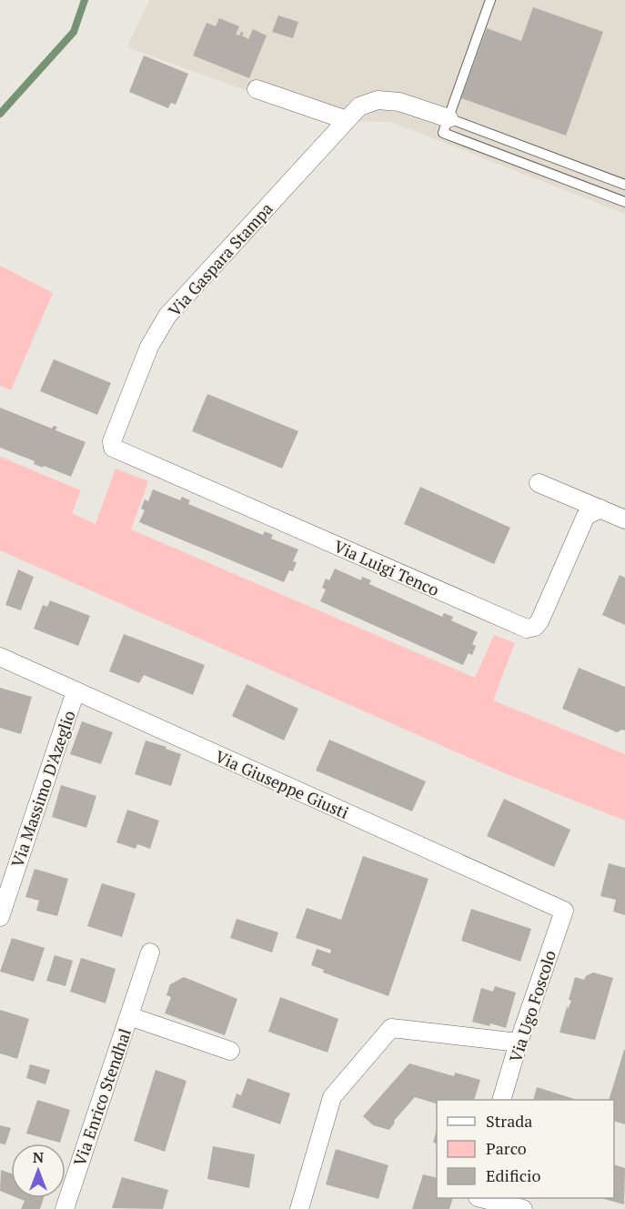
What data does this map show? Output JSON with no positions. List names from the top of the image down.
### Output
{
  "streets": {
    "street": [
      "Via Gaspara Stampa",
      "Via Luigi Tenco",
      "Via Giuseppe Giusti",
      "Via Massimo D'Azeglio",
      "Via Ugo Foscolo",
      "Via Enrico Stendhal"
    ]
  },
  "crossings": [
    ["Via Gaspara Stampa", "Via Luigi Tenco"],
    ["Via Giuseppe Giusti", "Via Massimo D'Azeglio"],
    ["Via Giuseppe Giusti", "Via Ugo Foscolo"]
  ],
  "legend": ["Strada", "Parco", "Edificio"],
  "north": "top"
}
